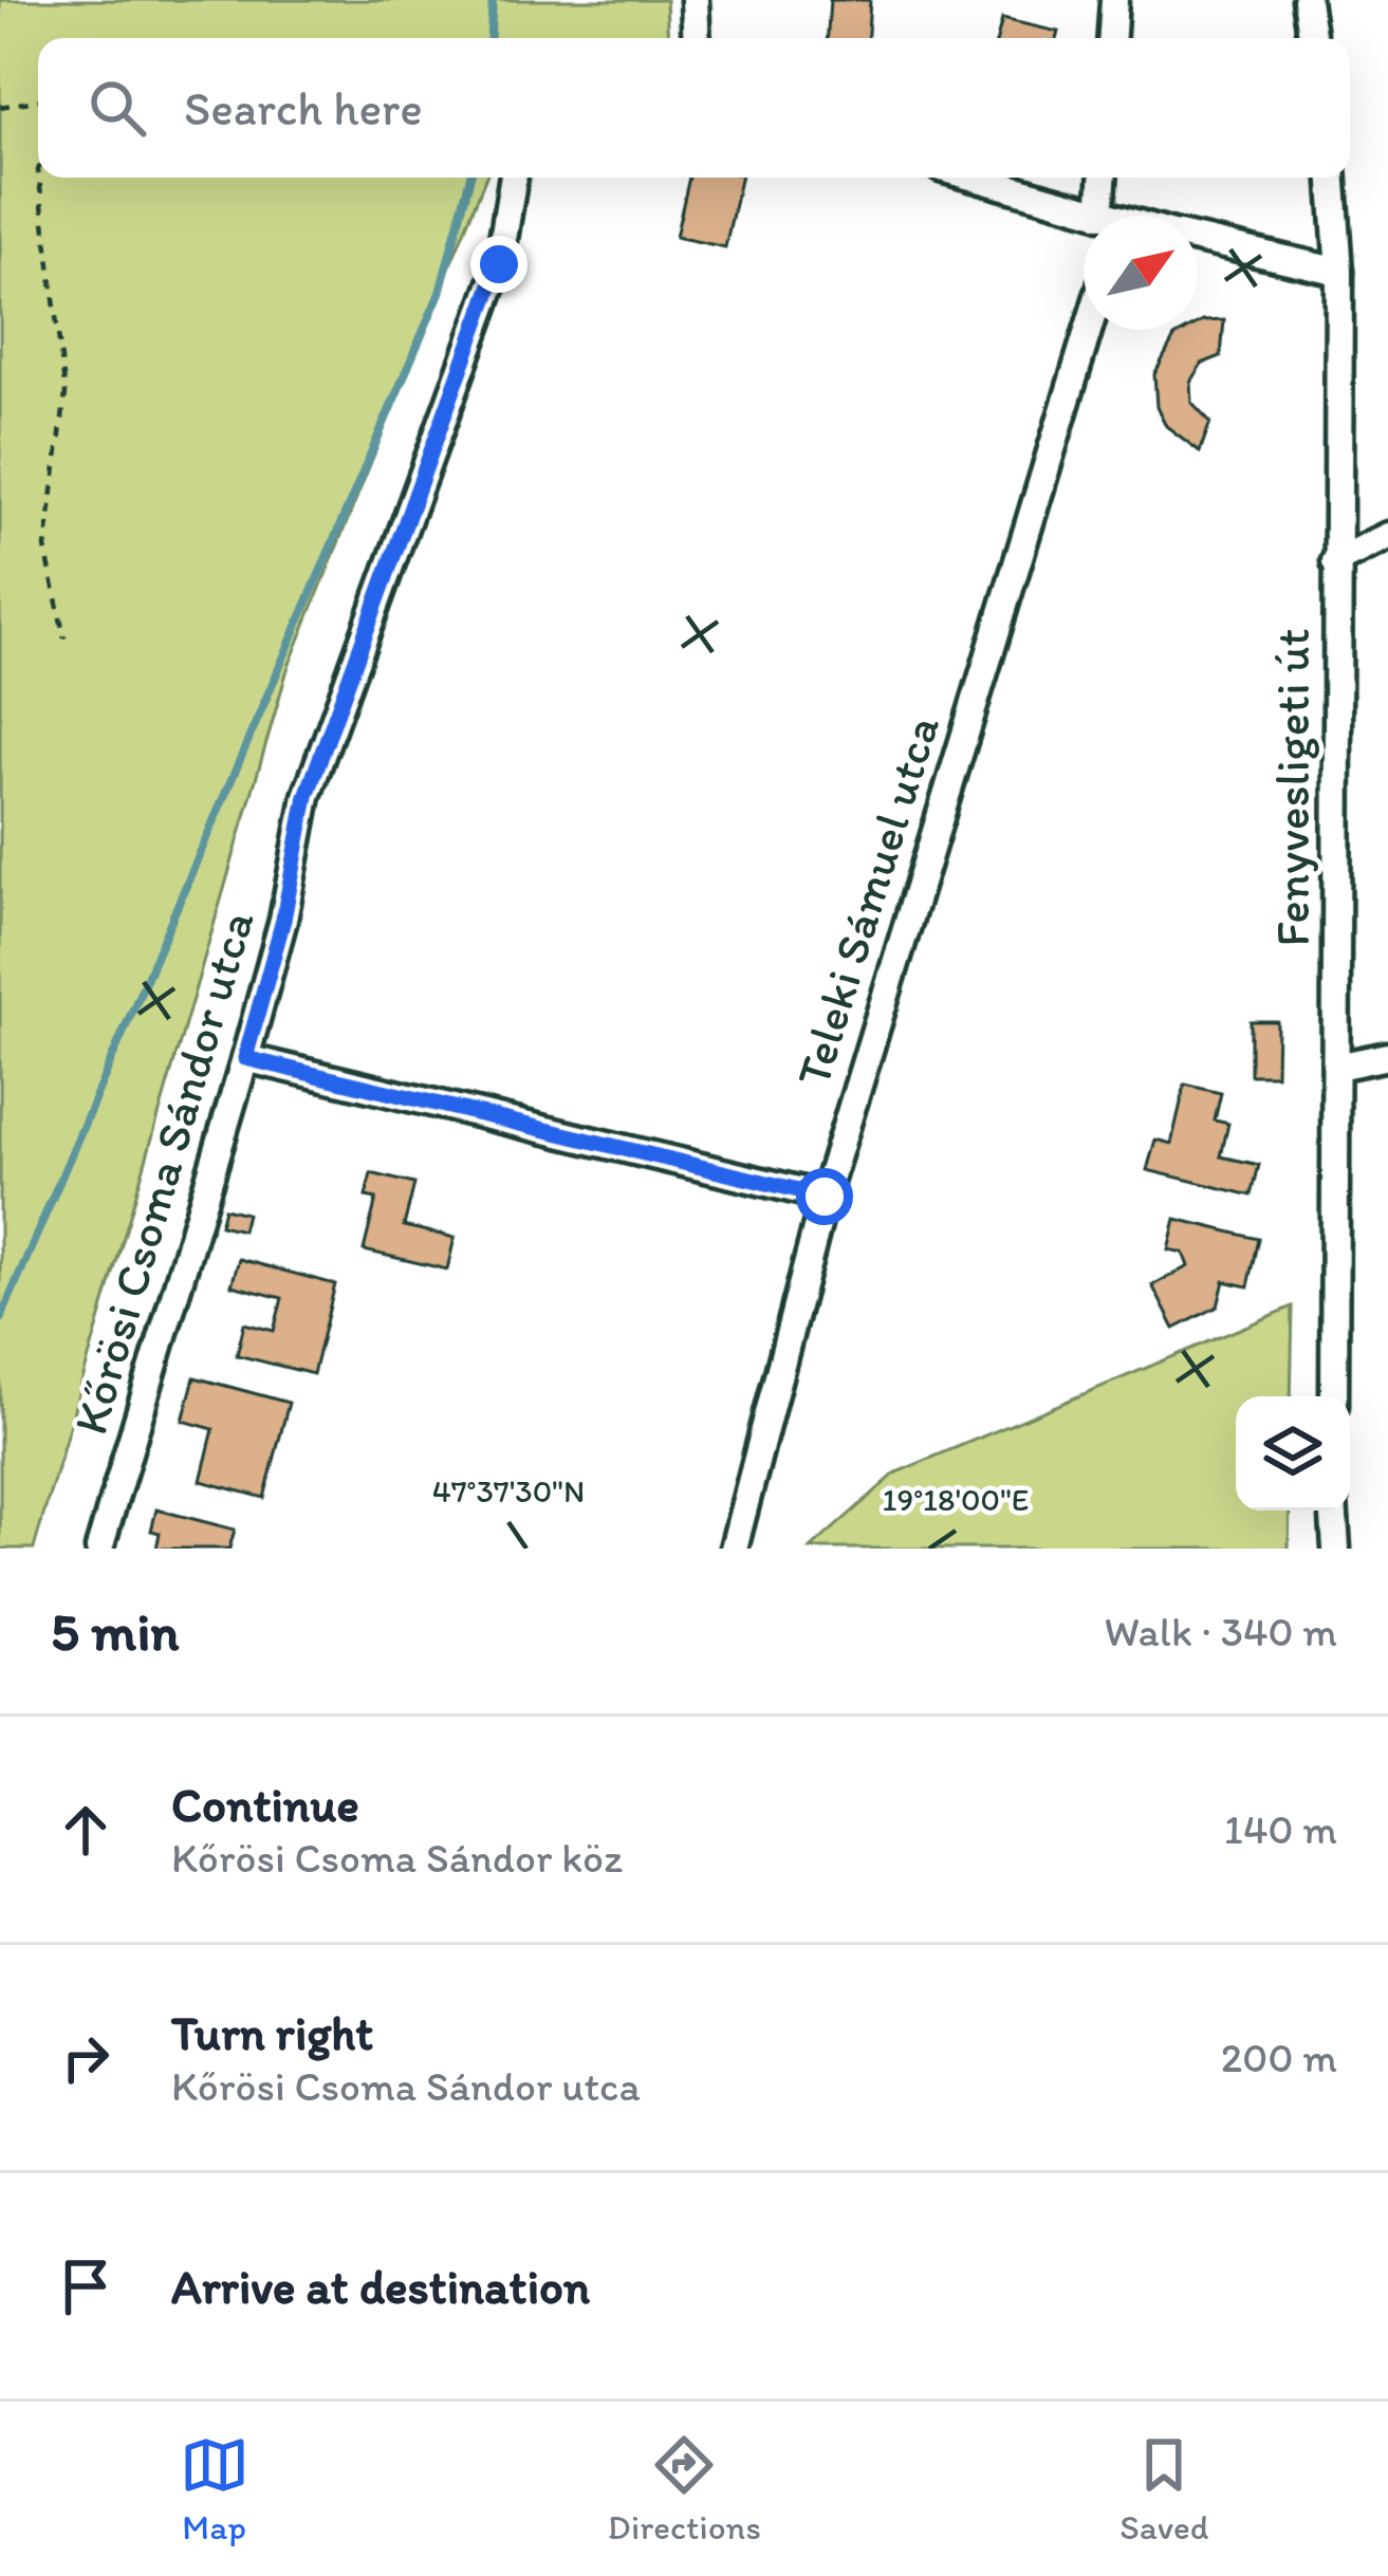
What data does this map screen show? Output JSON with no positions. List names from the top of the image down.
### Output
{
  "streets": {
    "street": ["Fenyvesligeti út", "Teleki Sámuel utca", "Kőrösi Csoma Sándor utca"]
  },
  "north": "top right",
  "page": {
    "search": "Search here",
    "heading": ["5 min", "Walk · 340 m"],
    "list": [
      ["Continue", "Kőrösi Csoma Sándor köz", "140 m"],
      ["Turn right", "Kőrösi Csoma Sándor utca", "200 m"],
      "Arrive at destination"
    ],
    "nav": ["Map", "Directions", "Saved"]
  },
  "coordinates": ["47°37'30\"N", "19°18'00\"E"]
}
